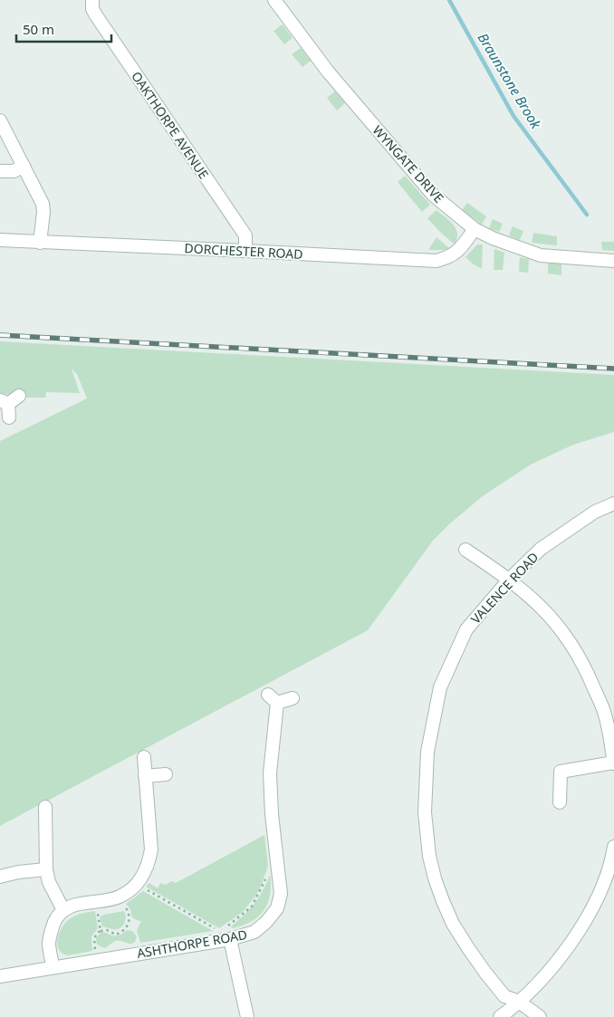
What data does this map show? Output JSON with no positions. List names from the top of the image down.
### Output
{
  "streets": {
    "street": [
      "OAKTHORPE AVENUE",
      "WYNGATE DRIVE",
      "DORCHESTER ROAD",
      "VALENCE ROAD",
      "ASHTHORPE ROAD"
    ]
  },
  "crossings": [
    ["OAKTHORPE AVENUE", "DORCHESTER ROAD"],
    ["WYNGATE DRIVE", "DORCHESTER ROAD"]
  ],
  "water": ["Braunstone Brook"],
  "scale_bar": "50 m"
}
